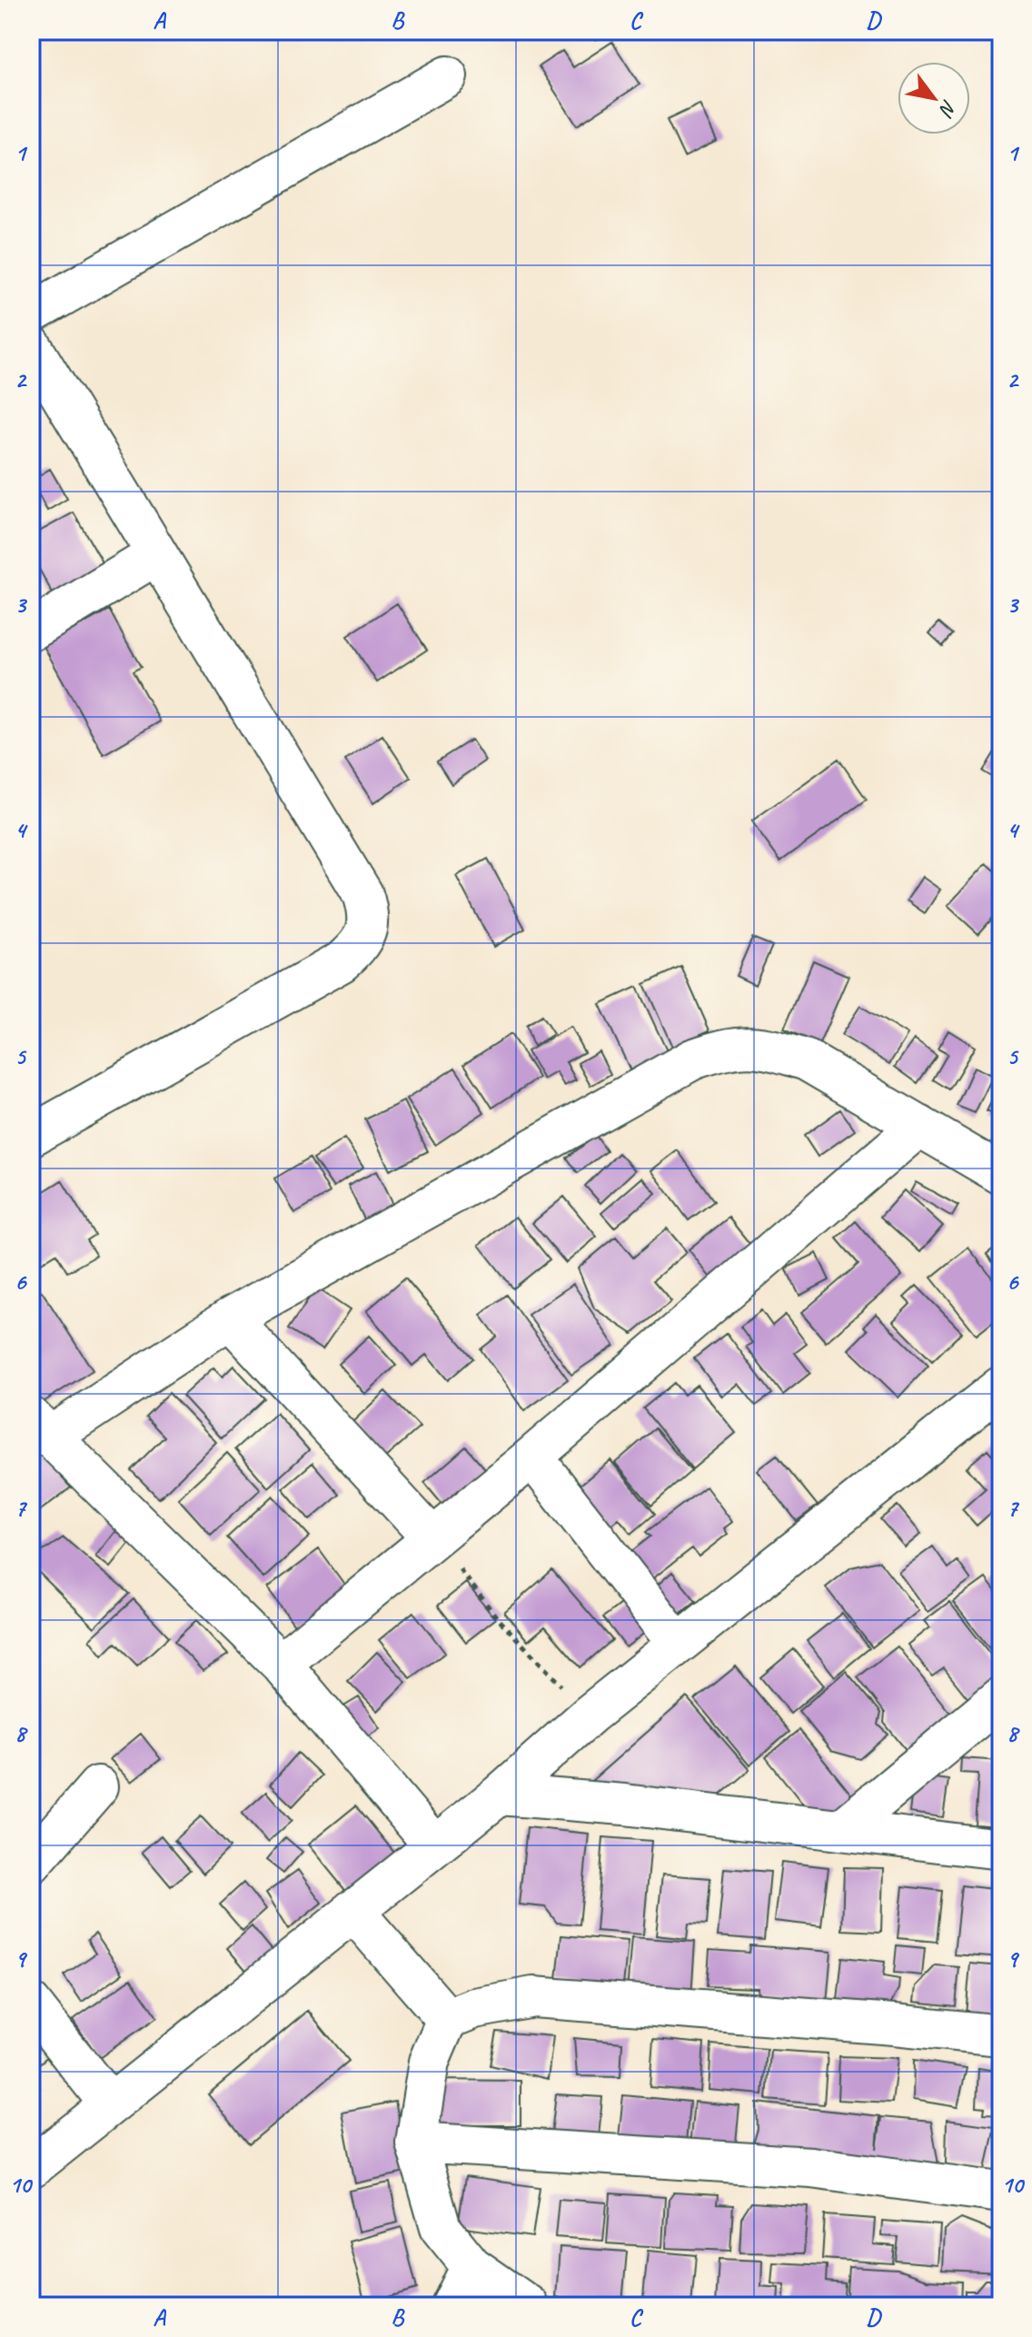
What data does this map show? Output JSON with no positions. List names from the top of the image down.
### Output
{
  "north": "bottom right",
  "grid": {
    "columns": [
      "A",
      "B",
      "C",
      "D"
    ],
    "rows": [
      "1",
      "2",
      "3",
      "4",
      "5",
      "6",
      "7",
      "8",
      "9",
      "10"
    ]
  }
}
